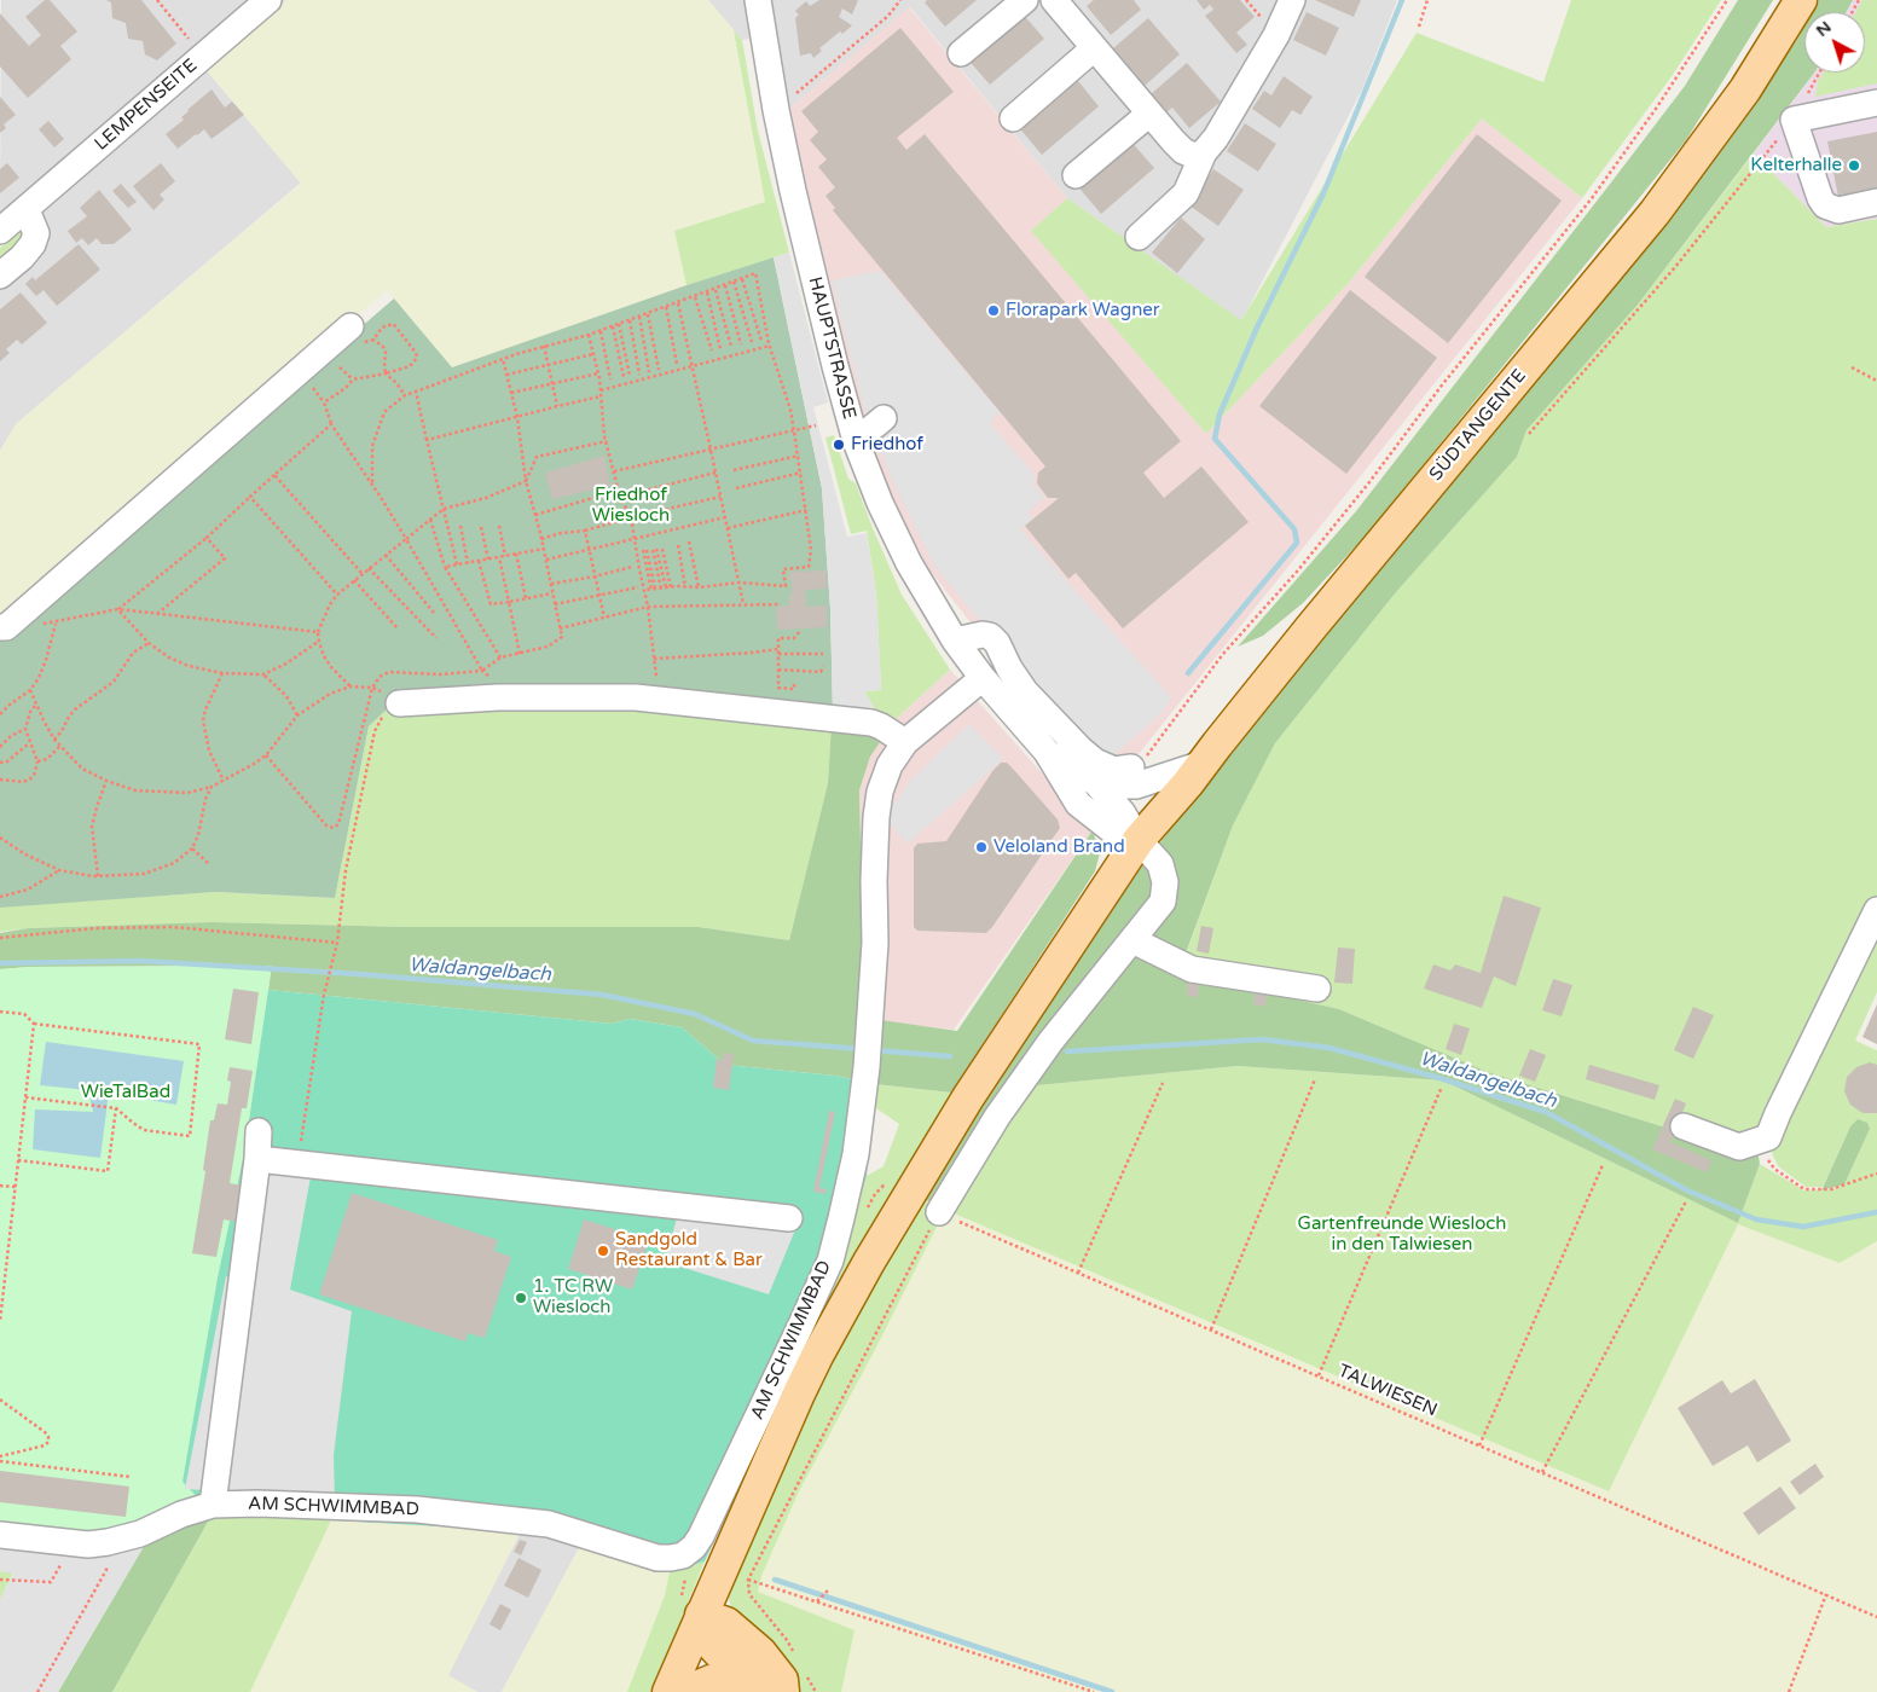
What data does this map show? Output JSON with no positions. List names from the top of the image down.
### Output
{
  "streets": {
    "main road": ["SÜDTANGENTE"],
    "street": ["LEMPENSEITE", "HAUPTSTRASSE", "AM SCHWIMMBAD"],
    "path": ["TALWIESEN"]
  },
  "crossings": [
    ["HAUPTSTRASSE", "SÜDTANGENTE"],
    ["HAUPTSTRASSE", "AM SCHWIMMBAD"]
  ],
  "water": ["Waldangelbach"],
  "parks": ["Friedhof Wiesloch", "WieTalBad", "Gartenfreunde Wiesloch in den Talwiesen"],
  "places": [
    "Kelterhalle",
    "Florapark Wagner",
    "Friedhof",
    "Veloland Brand",
    "Sandgold Restaurant & Bar",
    "1. TC RW Wiesloch"
  ],
  "north": "top left"
}
